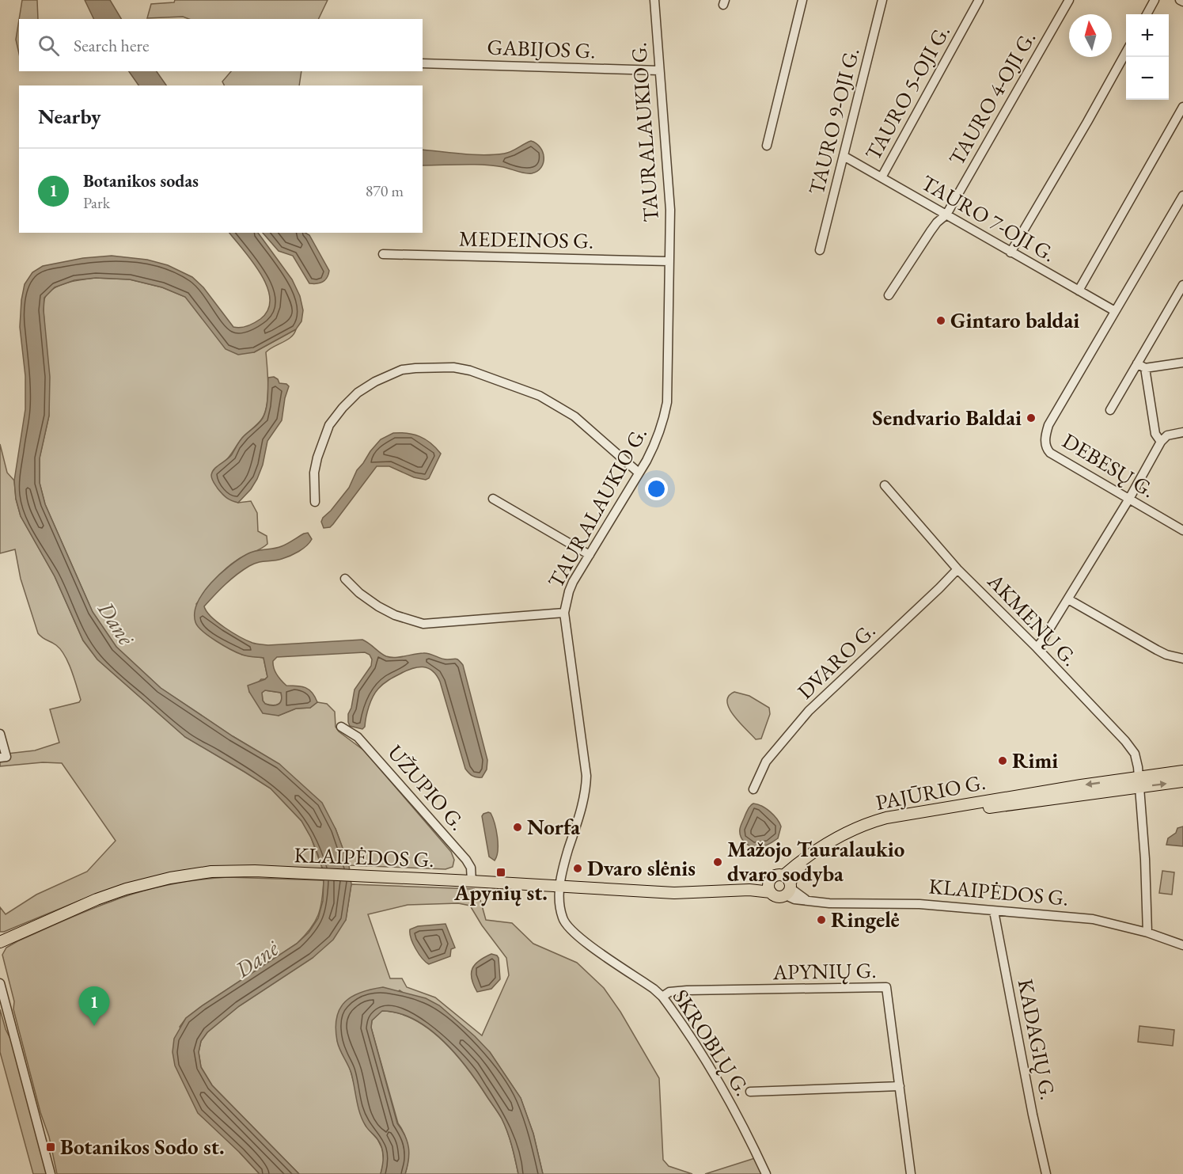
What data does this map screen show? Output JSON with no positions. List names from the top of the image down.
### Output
{
  "streets": {
    "main road": ["PAJŪRIO G.", "KLAIPĖDOS G."],
    "street": [
      "GABIJOS G.",
      "TAURO 5-OJI G.",
      "TAURO 4-OJI G.",
      "TAURO 9-OJI G.",
      "TAURALAUKIO G.",
      "TAURO 7-OJI G.",
      "MEDEINOS G.",
      "DEBESŲ G.",
      "AKMENŲ G.",
      "DVARO G.",
      "UŽUPIO G.",
      "APYNIŲ G.",
      "KADAGIŲ G.",
      "SKROBLŲ G."
    ]
  },
  "crossings": [
    ["GABIJOS G.", "TAURALAUKIO G."],
    ["TAURO 5-OJI G.", "TAURO 7-OJI G."],
    ["TAURO 4-OJI G.", "TAURO 7-OJI G."],
    ["TAURO 9-OJI G.", "TAURO 7-OJI G."],
    ["TAURALAUKIO G.", "MEDEINOS G."],
    ["TAURALAUKIO G.", "KLAIPĖDOS G."],
    ["TAURALAUKIO G.", "SKROBLŲ G."],
    ["TAURO 7-OJI G.", "DEBESŲ G."],
    ["AKMENŲ G.", "DVARO G."],
    ["AKMENŲ G.", "PAJŪRIO G."],
    ["AKMENŲ G.", "KLAIPĖDOS G."],
    ["UŽUPIO G.", "KLAIPĖDOS G."],
    ["PAJŪRIO G.", "KLAIPĖDOS G."],
    ["KLAIPĖDOS G.", "KADAGIŲ G."],
    ["KLAIPĖDOS G.", "SKROBLŲ G."],
    ["APYNIŲ G.", "SKROBLŲ G."]
  ],
  "water": ["Danė"],
  "places": {
    "other": [
      "Gintaro baldai",
      "Sendvario Baldai",
      "Rimi",
      "Norfa",
      "Mažojo Tauralaukio dvaro sodyba",
      "Dvaro slėnis",
      "Ringelė"
    ],
    "transit": ["Apynių st.", "Botanikos Sodo st."]
  },
  "north": "top",
  "page": {
    "map_buttons": ["+", "−"],
    "search": "Search here",
    "heading": "Nearby",
    "list": [
      {
        "mark": "1",
        "name": "Botanikos sodas",
        "note": "Park",
        "value": "870 m"
      }
    ],
    "pins": "1"
  }
}
